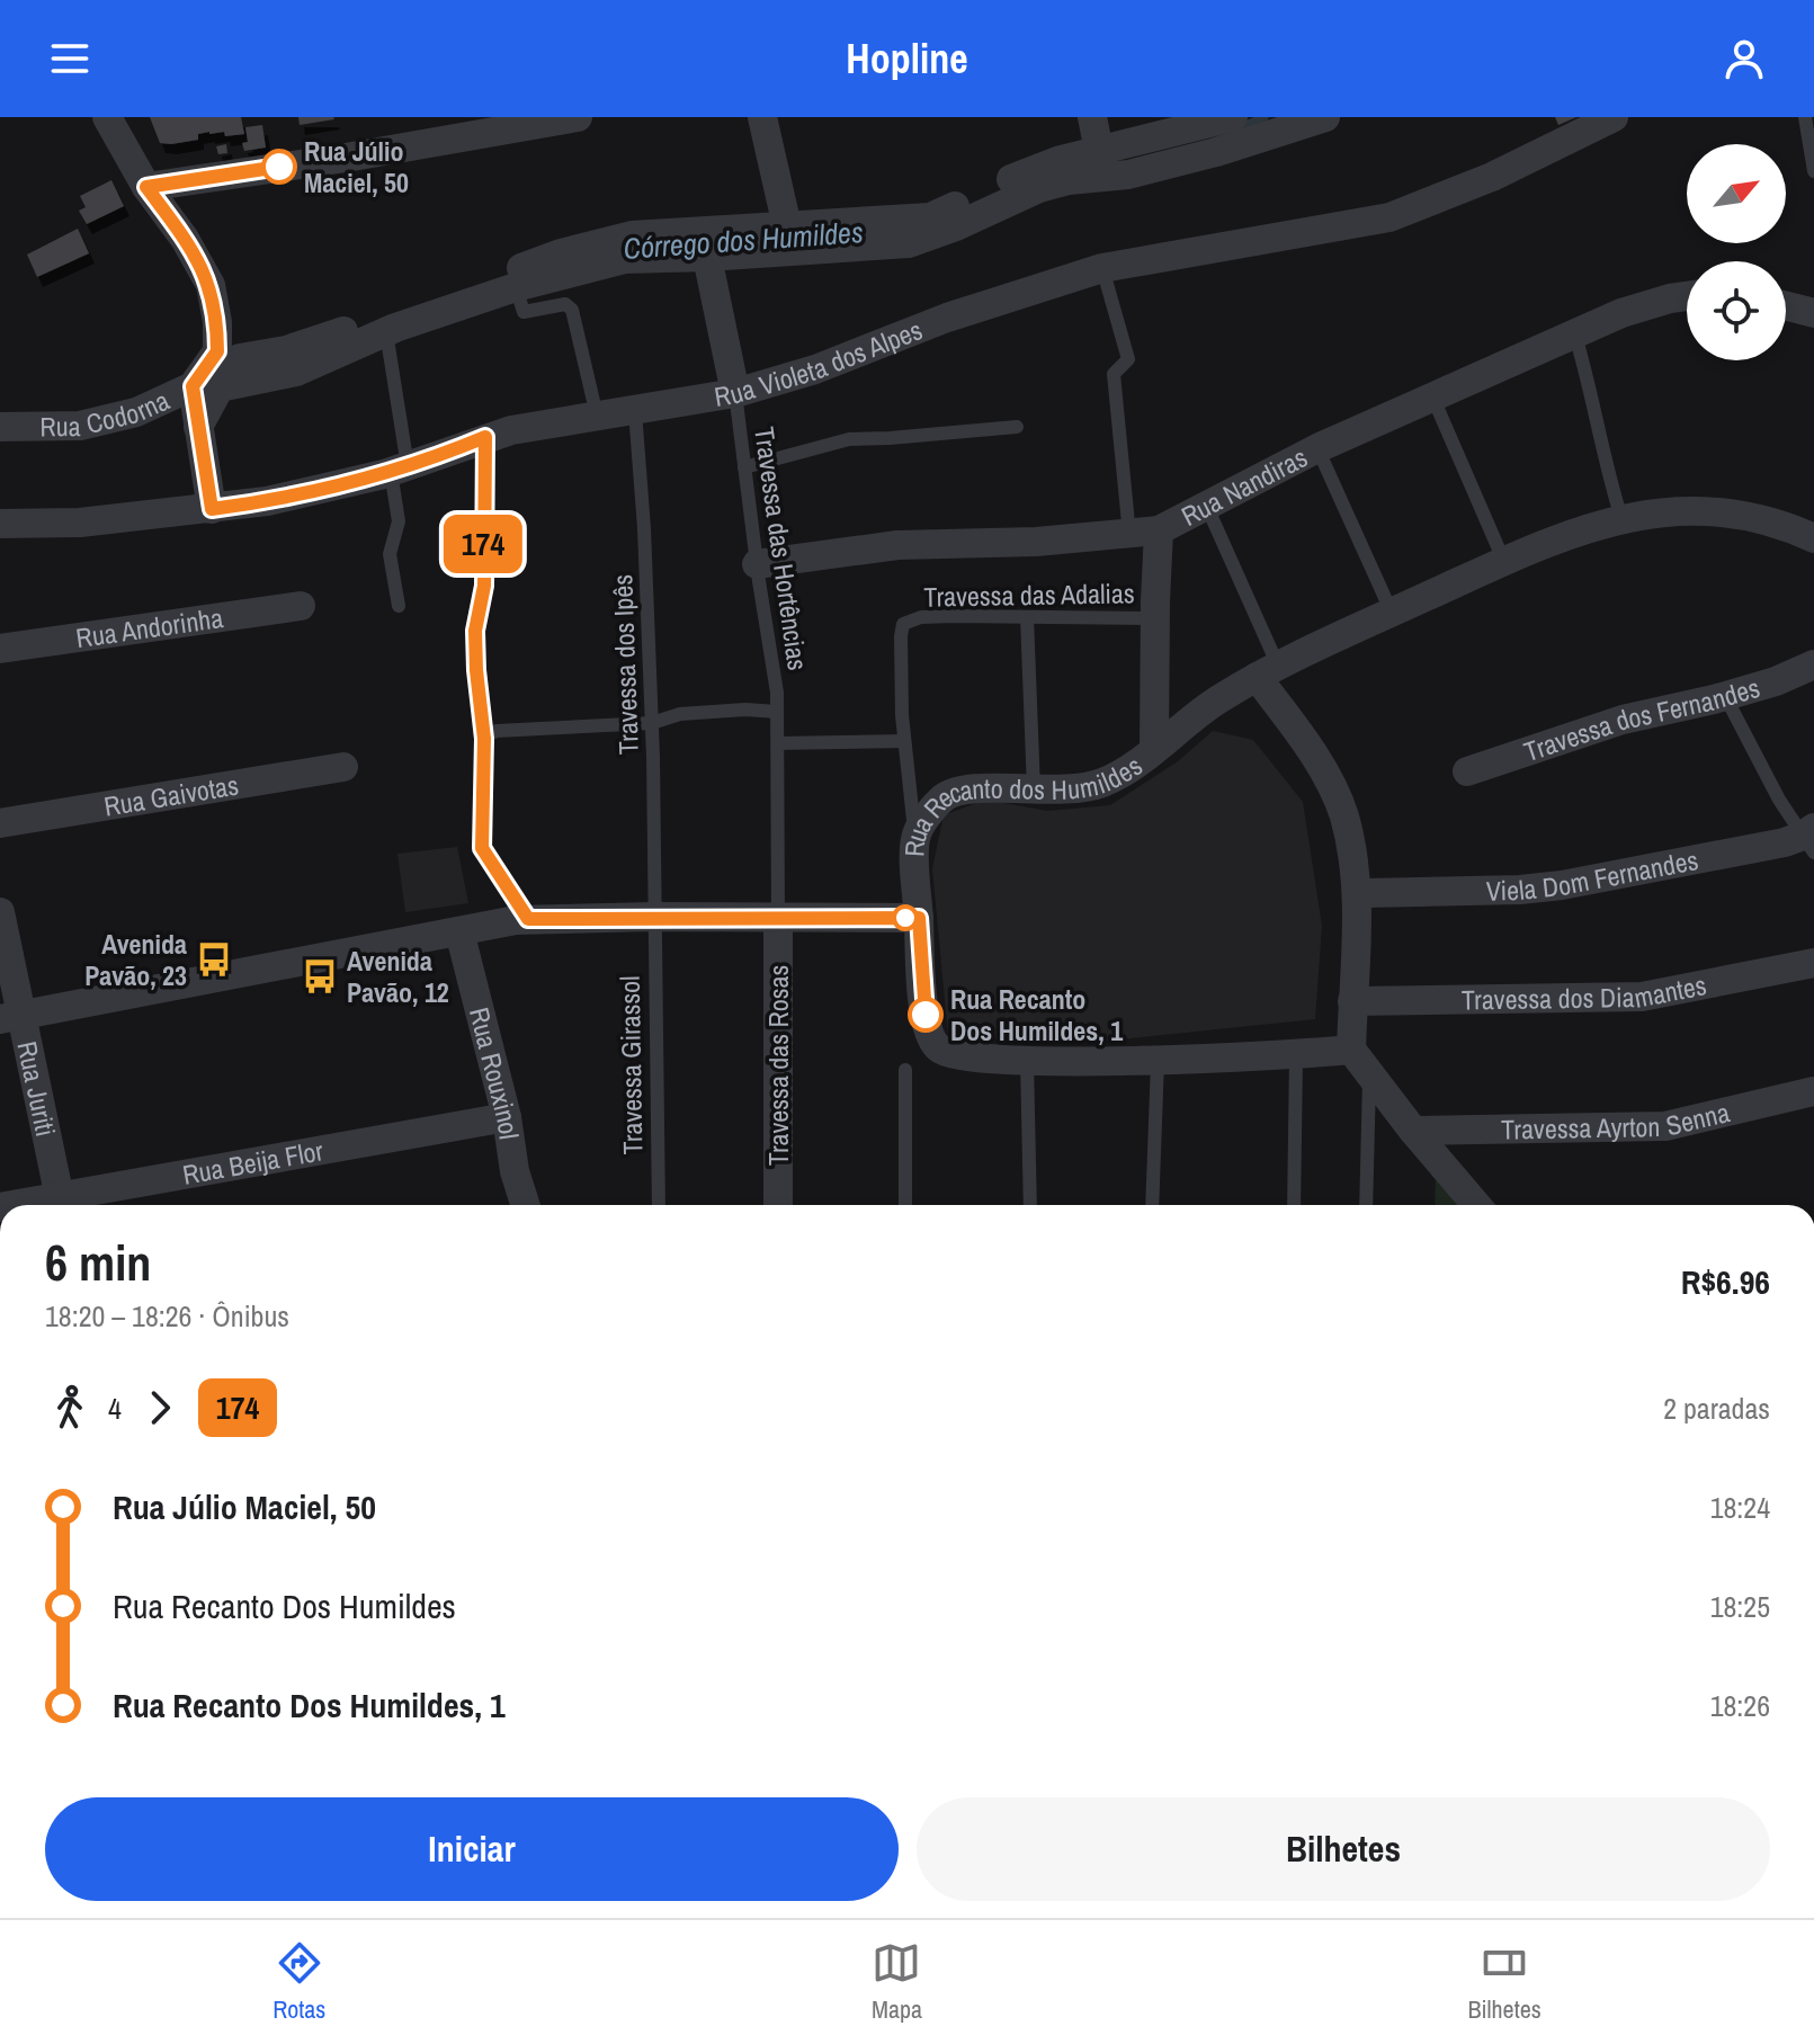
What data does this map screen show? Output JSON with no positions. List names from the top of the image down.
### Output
{
  "streets": {
    "street": [
      "Rua Violeta dos Alpes",
      "Rua Codorna",
      "Rua Nandiras",
      "Rua Andorinha",
      "Travessa dos Fernandes",
      "Rua Gaivotas",
      "Rua Recanto dos Humildes",
      "Viela Dom Fernandes",
      "Travessa dos Diamantes",
      "Travessa das Rosas",
      "Rua Rouxinol",
      "Rua Juriti",
      "Travessa Ayrton Senna",
      "Rua Beija Flor"
    ],
    "lane": [
      "Travessa das Hortências",
      "Travessa das Adalias",
      "Travessa dos Ipês",
      "Travessa Girassol"
    ]
  },
  "crossings": [
    ["Rua Violeta dos Alpes", "Travessa das Hortências"],
    ["Rua Violeta dos Alpes", "Travessa dos Ipês"],
    ["Rua Nandiras", "Travessa das Hortências"],
    ["Travessa das Hortências", "Travessa dos Ipês"],
    ["Travessa das Hortências", "Travessa das Rosas"],
    ["Travessa das Adalias", "Rua Recanto dos Humildes"],
    ["Travessa dos Ipês", "Travessa Girassol"],
    ["Rua Rouxinol", "Rua Beija Flor"],
    ["Rua Juriti", "Rua Beija Flor"]
  ],
  "water": ["Córrego dos Humildes"],
  "places": {
    "other": ["Rua Júlio Maciel, 50", "Rua Recanto Dos Humildes, 1"],
    "bus stop": ["Avenida Pavão, 23", "Avenida Pavão, 12"]
  },
  "lines": ["bus line 174"],
  "north": "top right",
  "page": {
    "header": "Hopline",
    "on_map": "174",
    "heading": ["6 min", "18:20 – 18:26 · Ônibus", "R$6.96"],
    "legs": ["4", "174", "2 paradas"],
    "list": [
      {
        "name": "Rua Júlio Maciel, 50",
        "value": "18:24"
      },
      {
        "name": "Rua Recanto Dos Humildes",
        "value": "18:25"
      },
      {
        "name": "Rua Recanto Dos Humildes, 1",
        "value": "18:26"
      }
    ],
    "buttons": ["Iniciar", "Bilhetes"],
    "tabs": ["Rotas", "Mapa", "Bilhetes"]
  }
}
